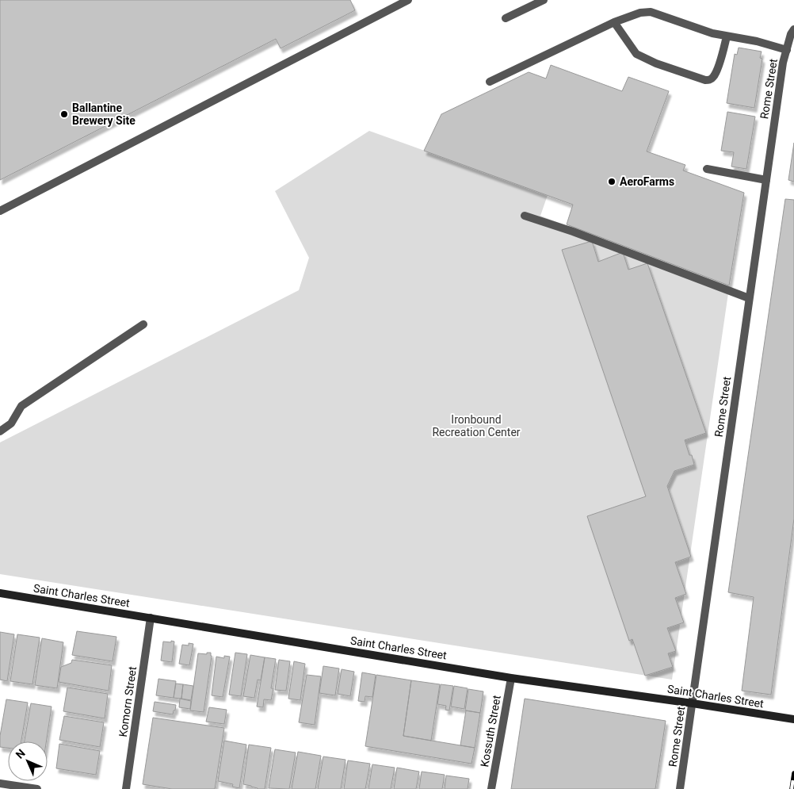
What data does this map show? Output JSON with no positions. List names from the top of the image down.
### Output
{
  "streets": {
    "street": [
      "Rome Street",
      "Saint Charles Street",
      "Komorn Street",
      "Kossuth Street"
    ]
  },
  "crossings": [
    ["Rome Street", "Saint Charles Street"],
    ["Saint Charles Street", "Komorn Street"],
    ["Saint Charles Street", "Kossuth Street"]
  ],
  "parks": ["Ironbound Recreation Center"],
  "places": ["Ballantine Brewery Site", "AeroFarms"],
  "north": "top left"
}
